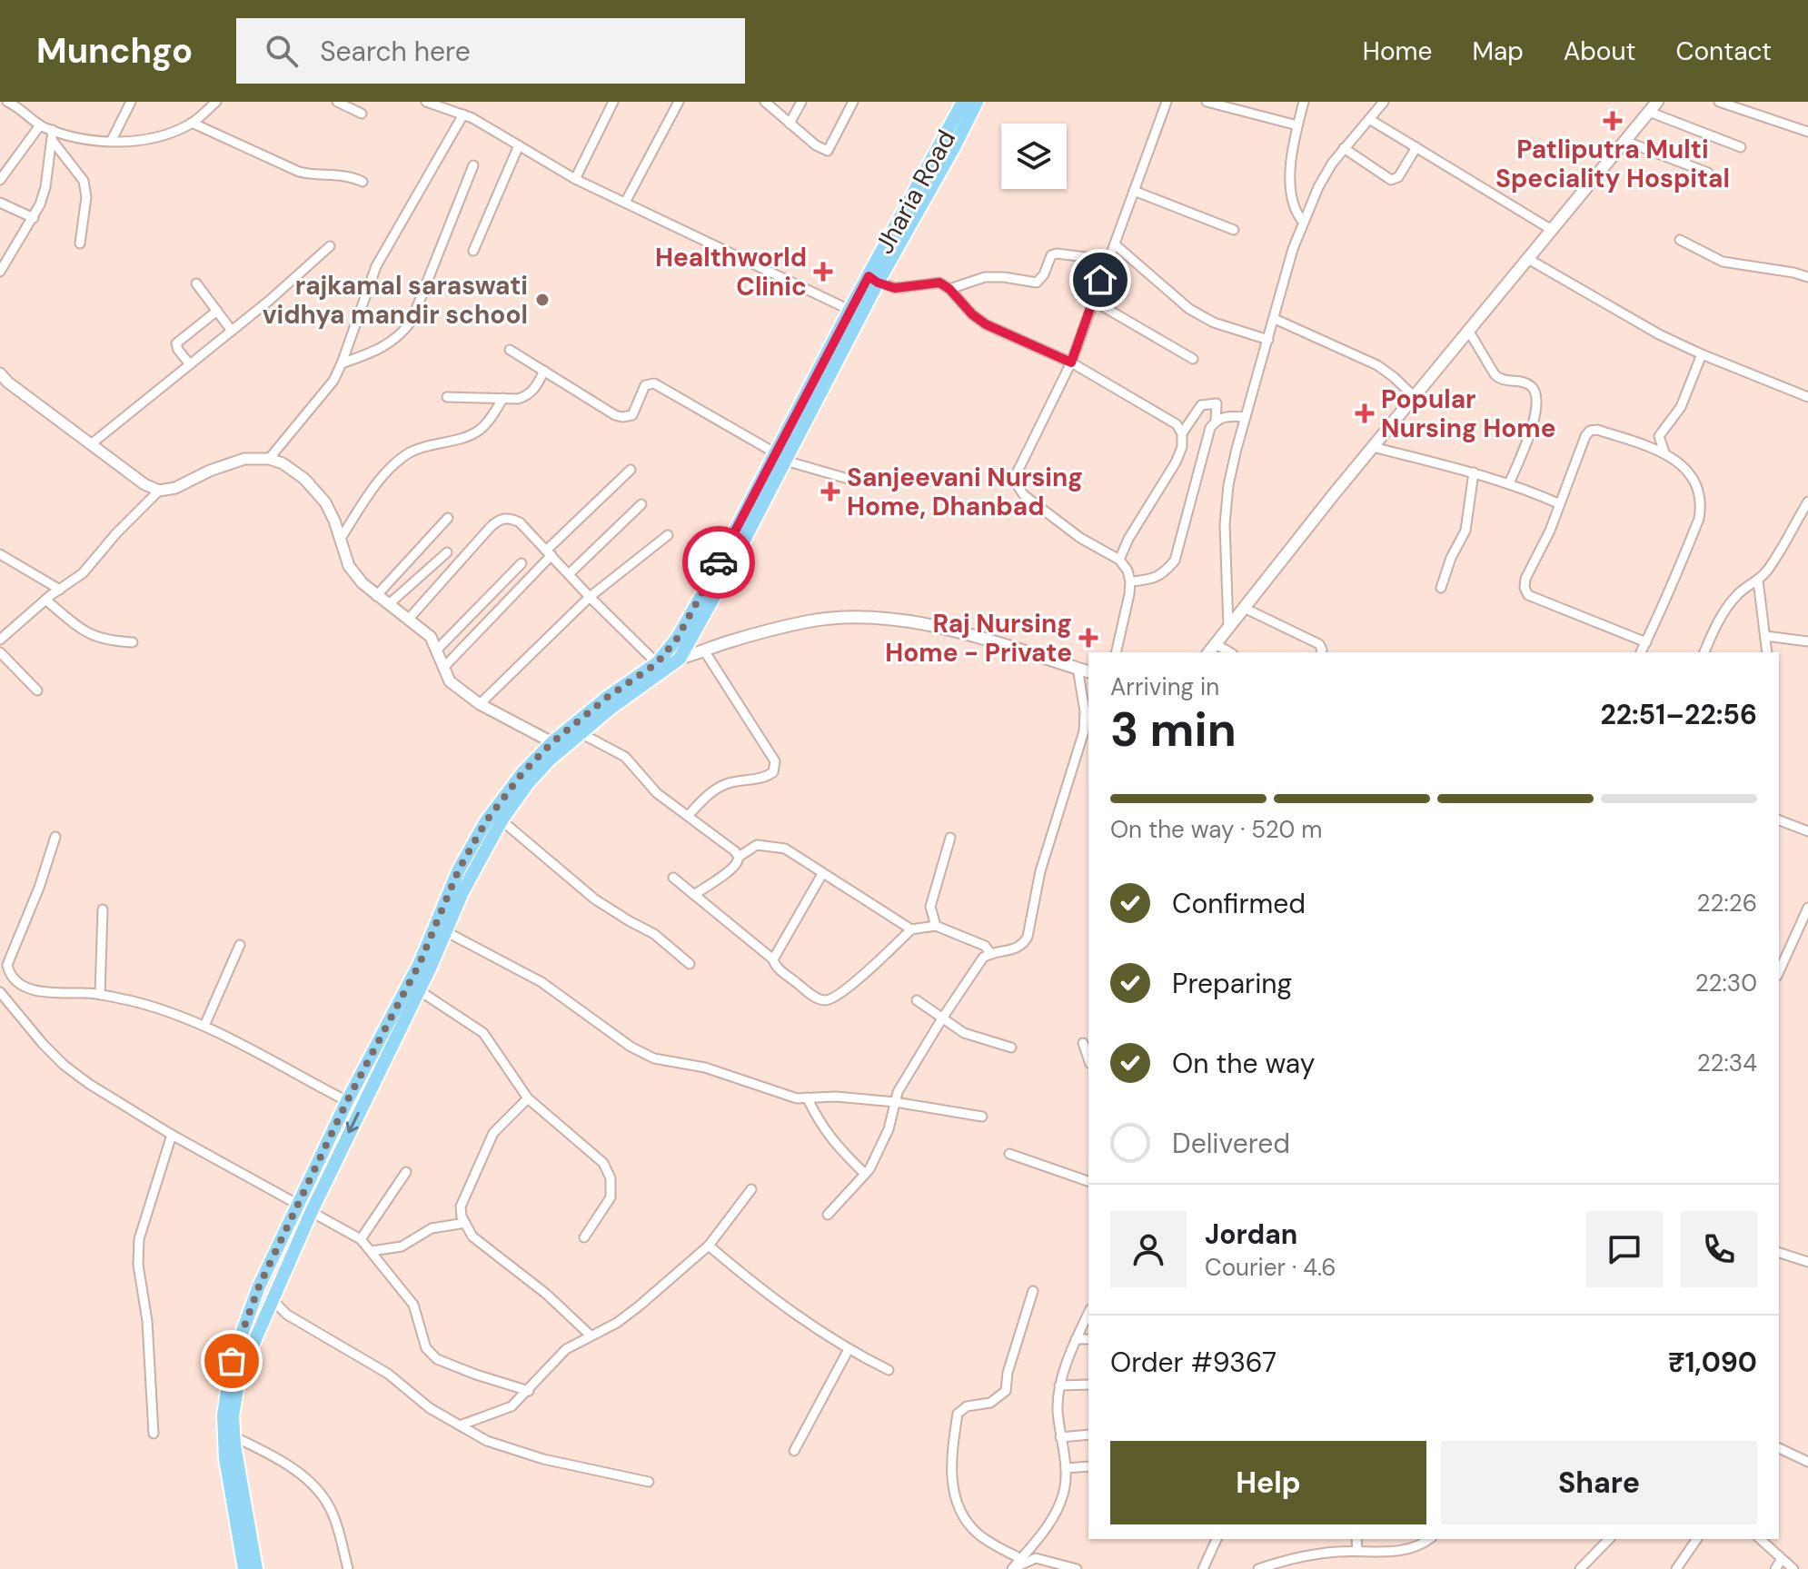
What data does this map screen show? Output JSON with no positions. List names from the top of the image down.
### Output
{
  "streets": {
    "highway": ["Jharia Road"]
  },
  "places": {
    "health": [
      "Patliputra Multi Speciality Hospital",
      "Healthworld Clinic",
      "Popular Nursing Home",
      "Sanjeevani Nursing Home, Dhanbad",
      "Raj Nursing Home - Private"
    ],
    "other": ["rajkamal saraswati vidhya mandir school"]
  },
  "page": {
    "header": "Munchgo",
    "search": "Search here",
    "nav": [
      "Home",
      "Map",
      "About",
      "Contact"
    ],
    "heading": ["3 min", "Arriving in", "22:51–22:56"],
    "panel": [
      "Jordan",
      "Courier · 4.6",
      "Order #9367",
      "₹1,090"
    ],
    "bar": "On the way · 520 m",
    "list": [
      ["Confirmed", "22:26"],
      ["Preparing", "22:30"],
      ["On the way", "22:34"],
      "Delivered"
    ],
    "buttons": ["Help", "Share"]
  }
}
